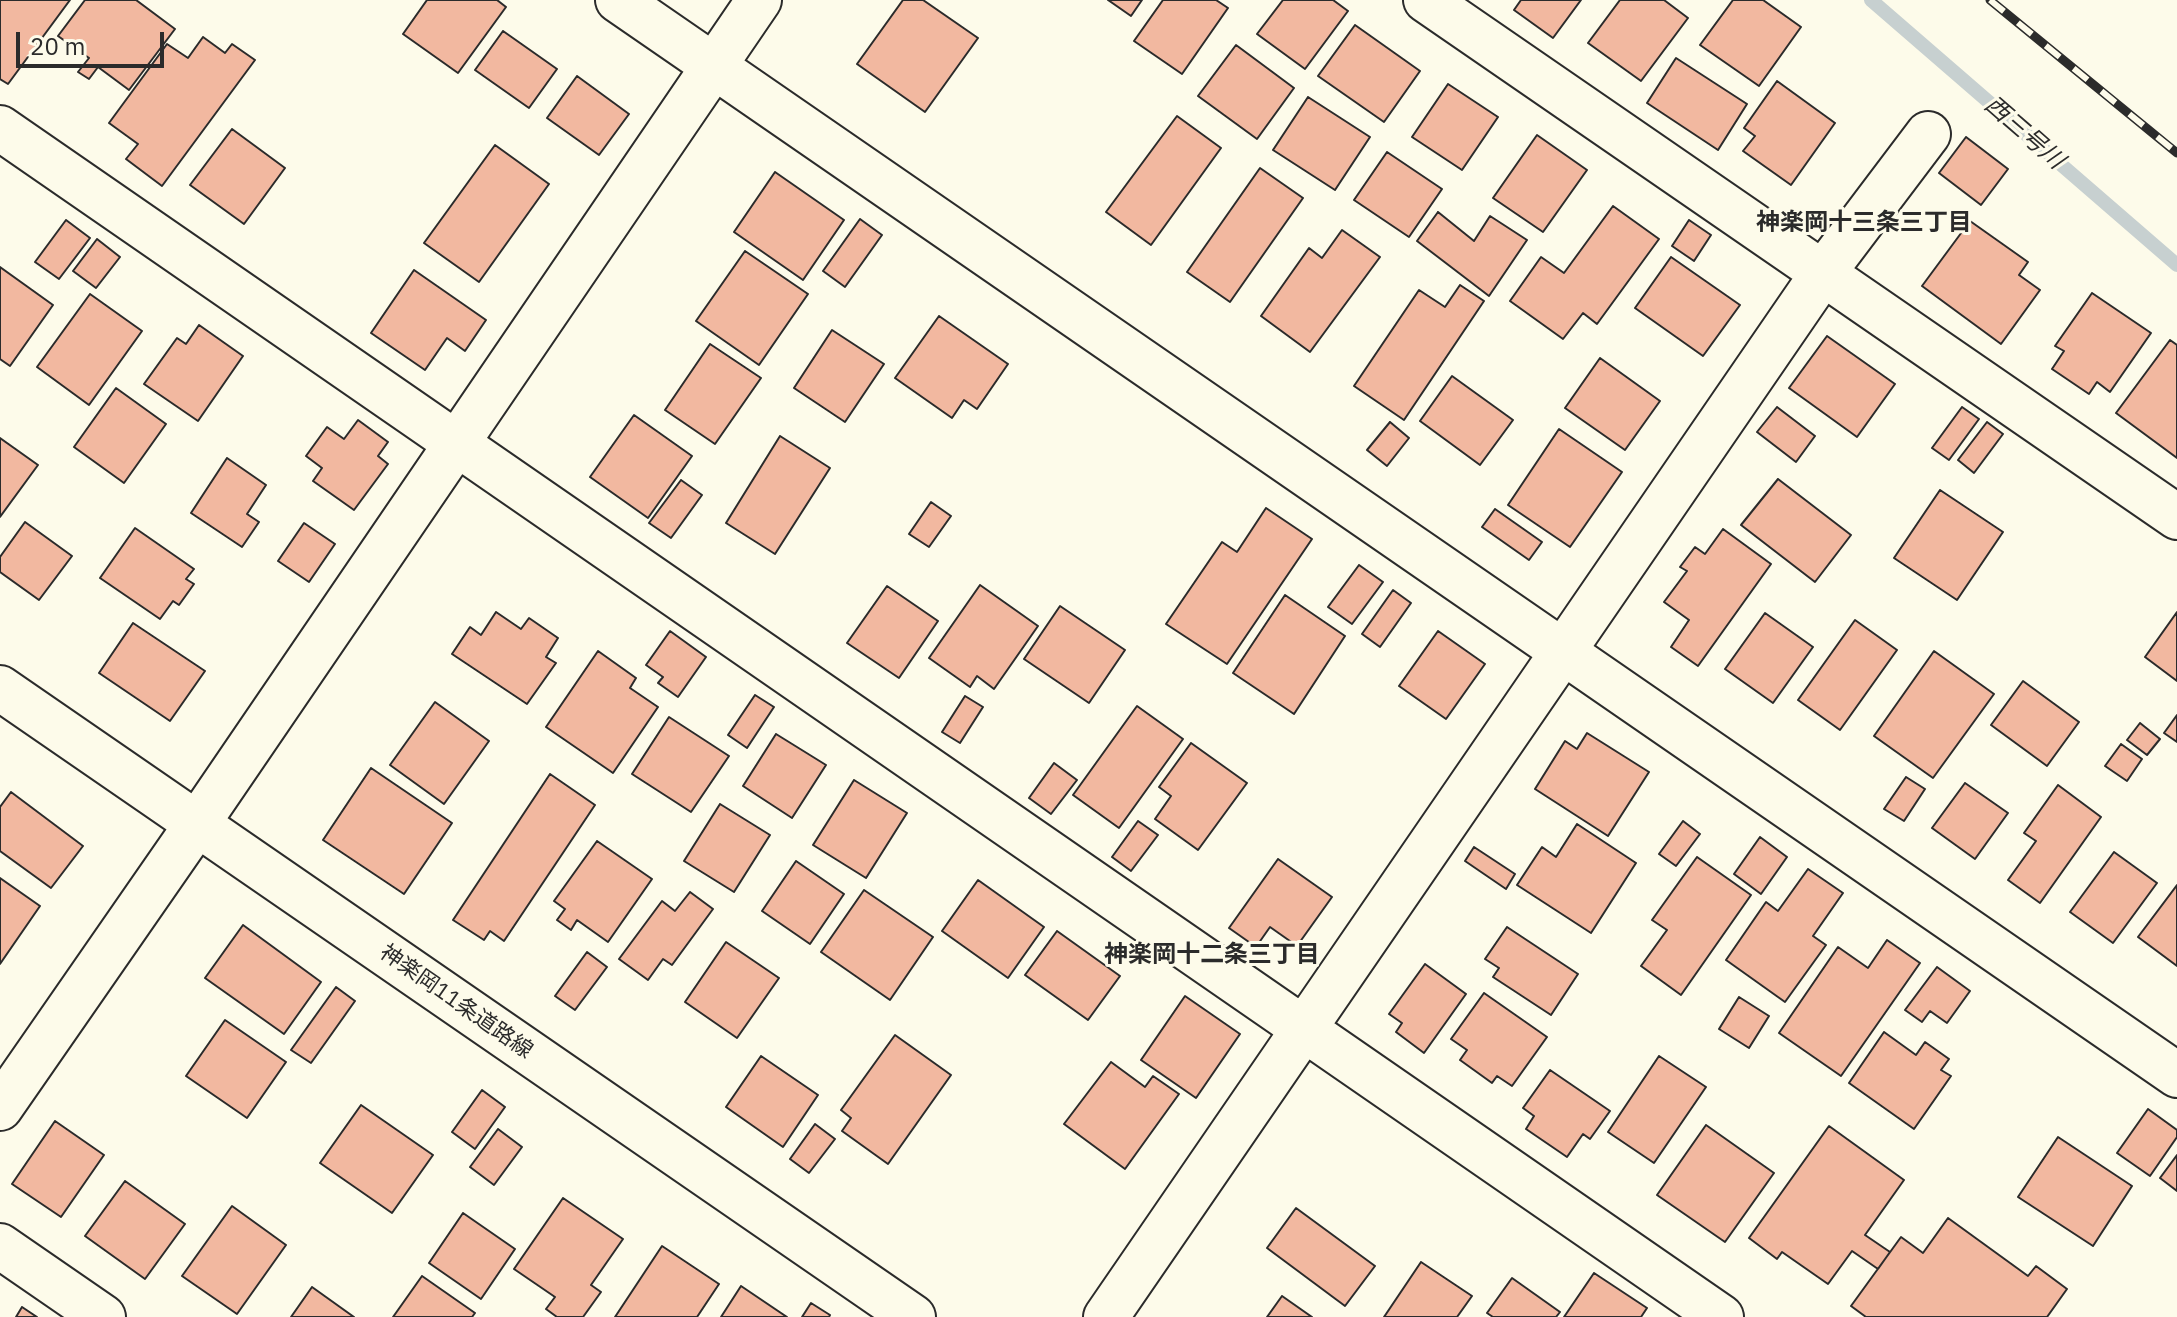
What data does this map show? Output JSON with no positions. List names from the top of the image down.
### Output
{
  "streets": {
    "street": ["神楽岡11条道路線"]
  },
  "districts": ["神楽岡十三条三丁目", "神楽岡十二条三丁目"],
  "water": ["西三号川"],
  "scale_bar": "20 m"
}
